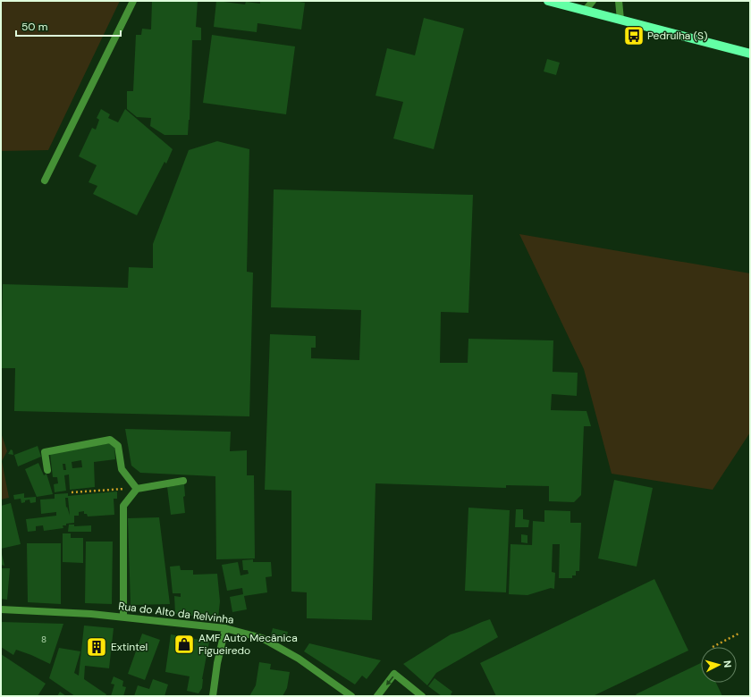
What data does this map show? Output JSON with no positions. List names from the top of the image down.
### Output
{
  "streets": {
    "street": ["Rua do Alto da Relvinha"]
  },
  "places": {
    "bus stop": ["Pedrulha (S)"],
    "shop": ["AMF Auto Mecânica Figueiredo"],
    "building": ["Extintel"]
  },
  "house_numbers": ["8"],
  "scale_bar": "50 m",
  "north": "right"
}
